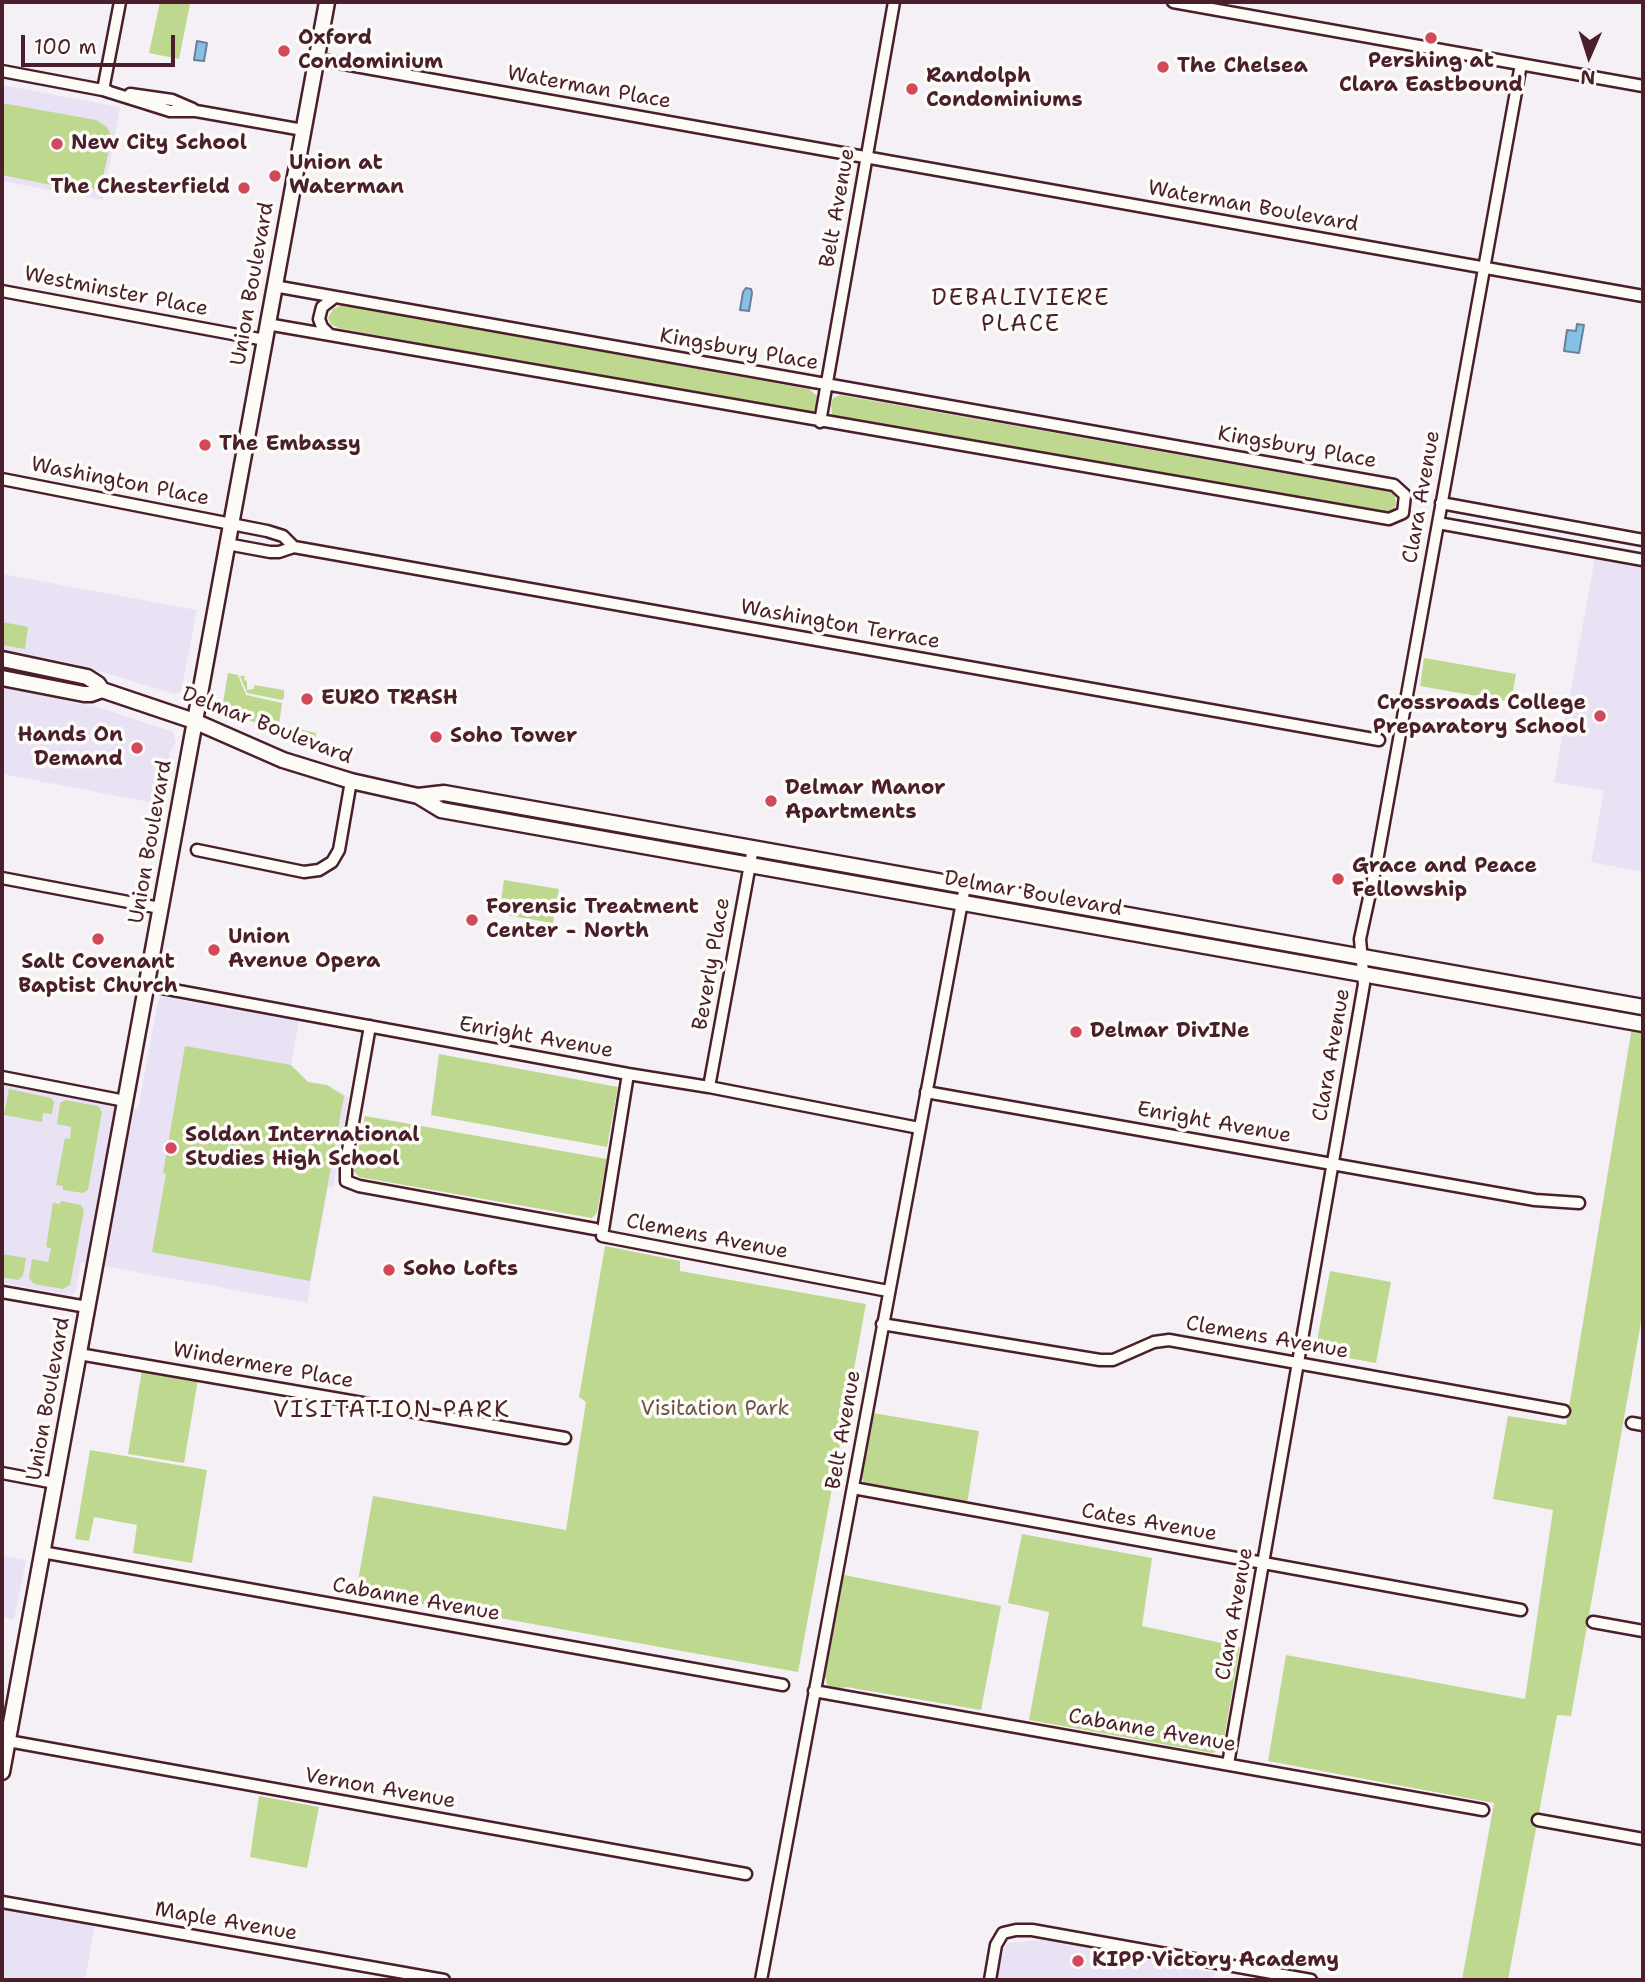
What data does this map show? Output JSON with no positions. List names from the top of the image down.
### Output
{
  "streets": {
    "main road": ["Union Boulevard", "Delmar Boulevard"],
    "street": [
      "Waterman Place",
      "Waterman Boulevard",
      "Belt Avenue",
      "Westminster Place",
      "Kingsbury Place",
      "Washington Place",
      "Clara Avenue",
      "Washington Terrace",
      "Beverly Place",
      "Enright Avenue",
      "Clemens Avenue",
      "Windermere Place",
      "Cates Avenue",
      "Cabanne Avenue",
      "Vernon Avenue",
      "Maple Avenue"
    ]
  },
  "crossings": [
    ["Waterman Place", "Waterman Boulevard"],
    ["Waterman Place", "Belt Avenue"],
    ["Waterman Place", "Union Boulevard"],
    ["Waterman Boulevard", "Belt Avenue"],
    ["Waterman Boulevard", "Clara Avenue"],
    ["Belt Avenue", "Kingsbury Place"],
    ["Belt Avenue", "Delmar Boulevard"],
    ["Belt Avenue", "Enright Avenue"],
    ["Belt Avenue", "Clemens Avenue"],
    ["Belt Avenue", "Cates Avenue"],
    ["Belt Avenue", "Cabanne Avenue"],
    ["Union Boulevard", "Westminster Place"],
    ["Union Boulevard", "Kingsbury Place"],
    ["Union Boulevard", "Washington Place"],
    ["Union Boulevard", "Delmar Boulevard"],
    ["Union Boulevard", "Enright Avenue"],
    ["Union Boulevard", "Windermere Place"],
    ["Union Boulevard", "Cabanne Avenue"],
    ["Union Boulevard", "Vernon Avenue"],
    ["Washington Place", "Washington Terrace"],
    ["Clara Avenue", "Delmar Boulevard"],
    ["Clara Avenue", "Enright Avenue"],
    ["Clara Avenue", "Clemens Avenue"],
    ["Clara Avenue", "Cates Avenue"],
    ["Clara Avenue", "Cabanne Avenue"],
    ["Delmar Boulevard", "Beverly Place"],
    ["Beverly Place", "Enright Avenue"],
    ["Enright Avenue", "Clemens Avenue"]
  ],
  "districts": ["DEBALIVIERE PLACE", "VISITATION PARK"],
  "parks": ["Visitation Park"],
  "places": [
    "Pershing at Clara Eastbound",
    "Oxford Condominium",
    "The Chelsea",
    "Randolph Condominiums",
    "New City School",
    "Union at Waterman",
    "The Chesterfield",
    "The Embassy",
    "EURO TRASH",
    "Crossroads College Preparatory School",
    "Soho Tower",
    "Hands On Demand",
    "Delmar Manor Apartments",
    "Grace and Peace Fellowship",
    "Forensic Treatment Center - North",
    "Salt Covenant Baptist Church",
    "Union Avenue Opera",
    "Delmar DivINe",
    "Soldan International Studies High School",
    "Soho Lofts",
    "KIPP Victory Academy"
  ],
  "scale_bar": "100 m",
  "north": "bottom"
}
